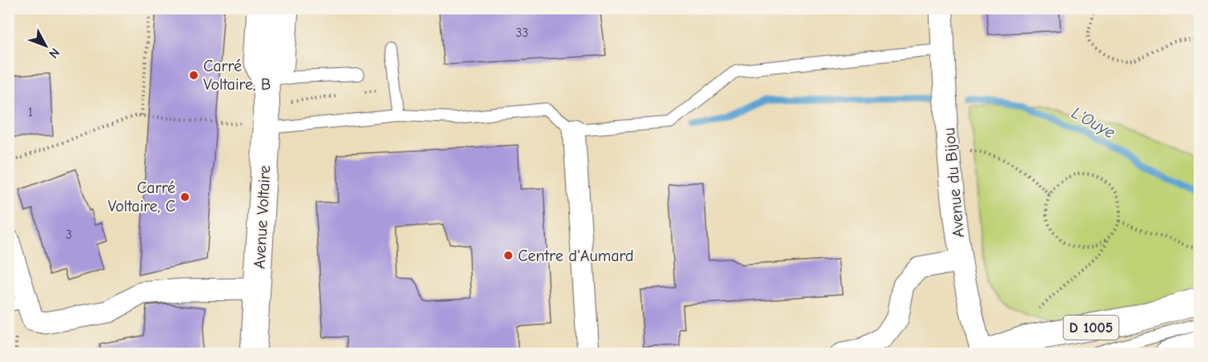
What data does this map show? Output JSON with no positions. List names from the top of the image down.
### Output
{
  "streets": {
    "main road": ["Avenue Voltaire", "D 1005"],
    "street": ["Avenue du Bijou"]
  },
  "crossings": [
    ["Avenue du Bijou", "D 1005"]
  ],
  "water": ["L'Ouye"],
  "places": ["Carré Voltaire, B", "Carré Voltaire, C", "Centre d'Aumard"],
  "house_numbers": ["33", "1", "3"],
  "north": "bottom right"
}
